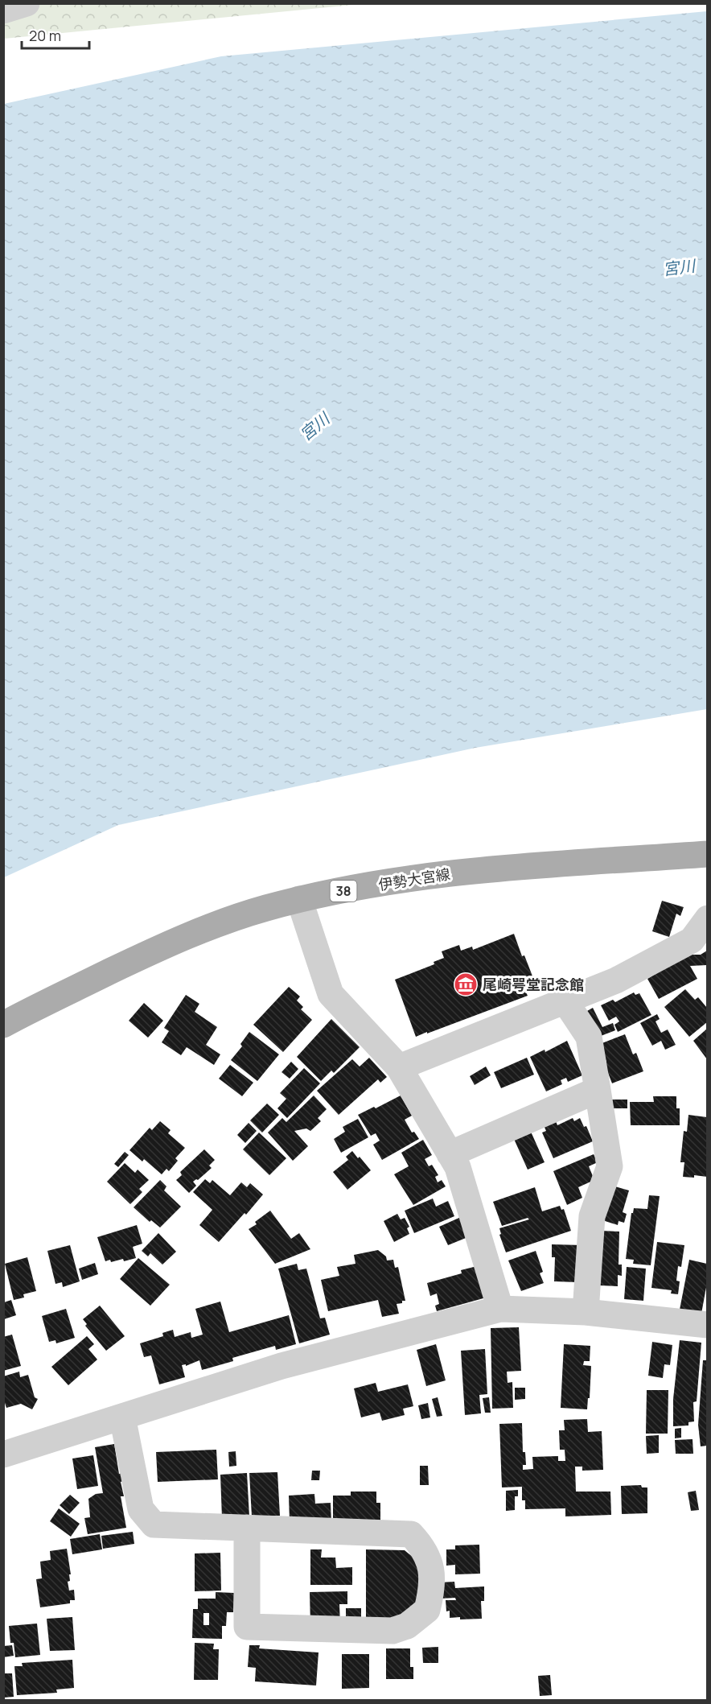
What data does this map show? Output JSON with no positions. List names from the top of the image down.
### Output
{
  "streets": {
    "main road": ["伊勢大宮線", "38"]
  },
  "water": ["宮川"],
  "places": {
    "museum": ["尾崎咢堂記念館"]
  },
  "scale_bar": "20 m"
}
